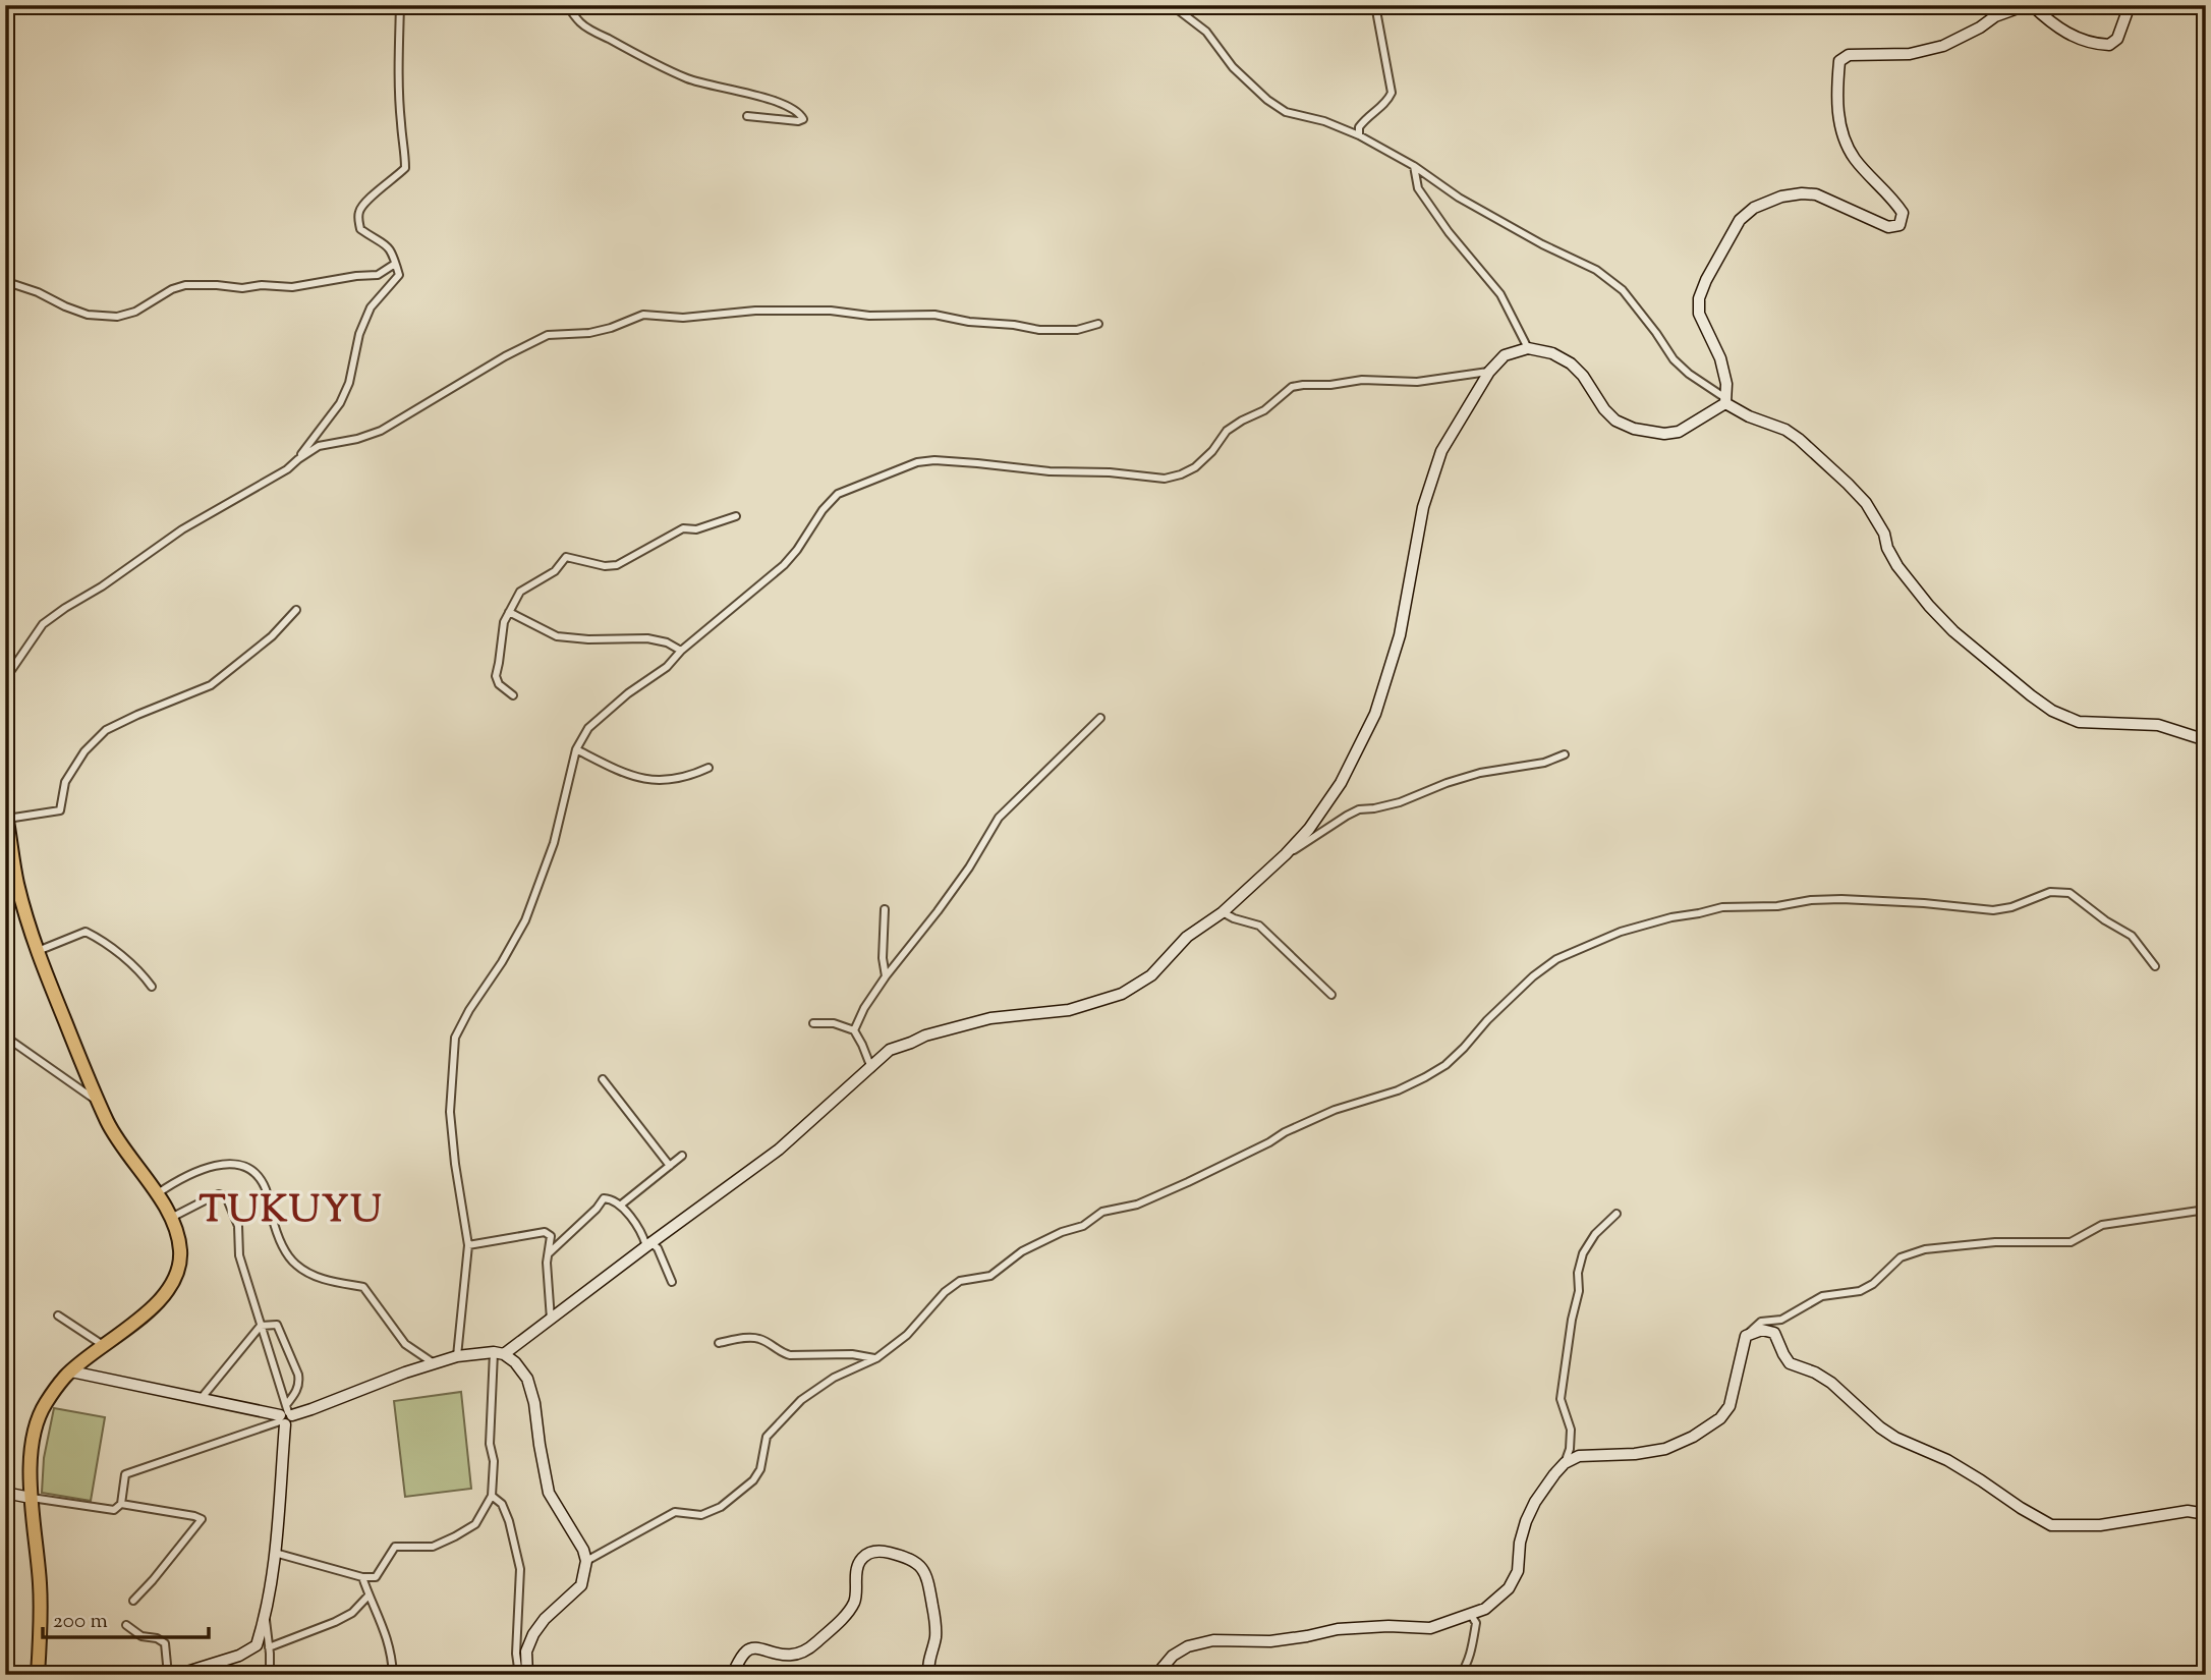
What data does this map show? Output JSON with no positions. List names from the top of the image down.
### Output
{
  "districts": ["TUKUYU"],
  "scale_bar": "200 m"
}
